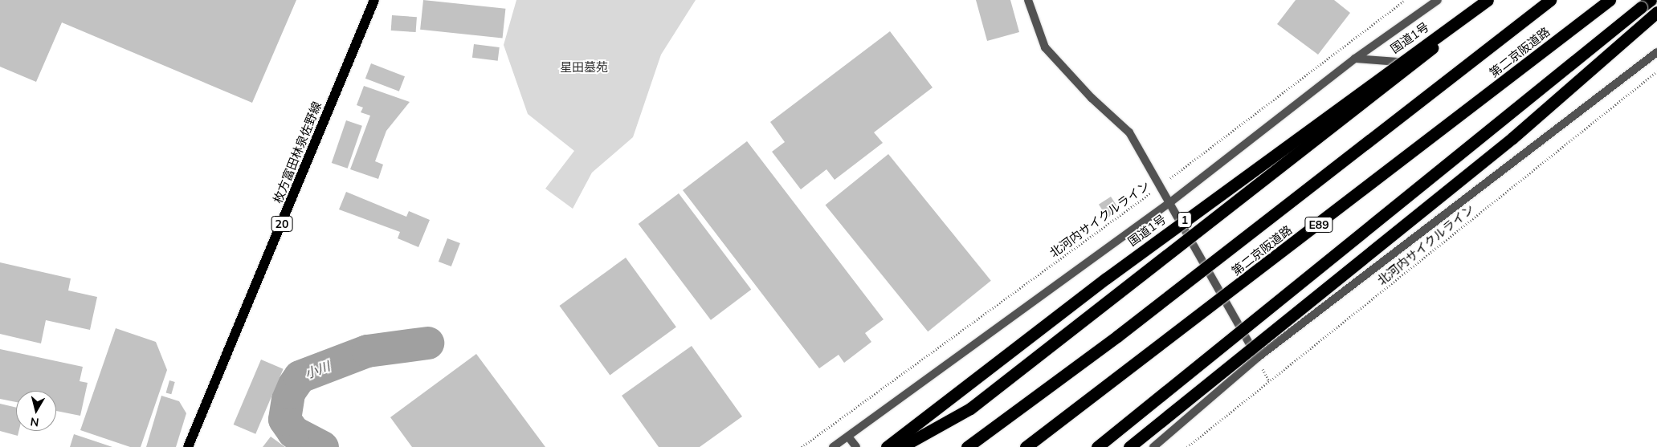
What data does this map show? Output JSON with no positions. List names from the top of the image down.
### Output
{
  "streets": {
    "highway": [
      "国道1号",
      "第二京阪道路",
      "1",
      "E89"
    ],
    "main road": ["枚方富田林泉佐野線", "20"],
    "path": ["北河内サイクルライン"]
  },
  "water": ["小川"],
  "parks": ["星田墓苑"],
  "north": "bottom"
}
